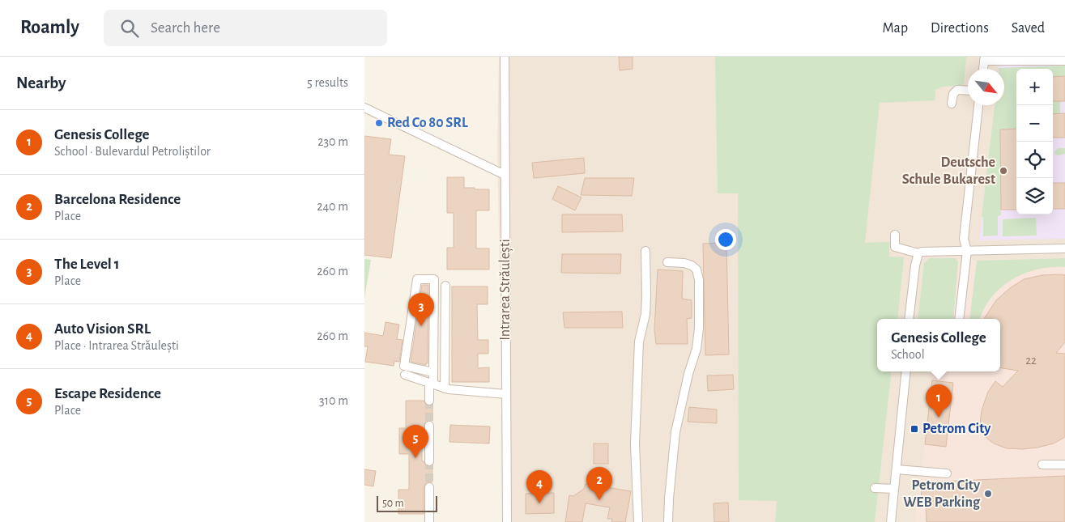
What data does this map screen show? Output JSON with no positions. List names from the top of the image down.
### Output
{
  "streets": {
    "street": ["Intrarea Străulești"]
  },
  "places": {
    "other": ["Red Co 80 SRL", "Deutsche Schule Bukarest", "Petrom City WEB Parking"],
    "transit": ["Petrom City"]
  },
  "house_numbers": ["22"],
  "scale_bar": "50 m",
  "north": "bottom right",
  "page": {
    "header": "Roamly",
    "search": "Search here",
    "nav": ["Map", "Directions", "Saved"],
    "heading": ["Nearby", "5 results"],
    "map_buttons": ["+", "−"],
    "list": [
      {
        "mark": "1",
        "name": "Genesis College",
        "note": "School · Bulevardul Petroliștilor",
        "value": "230 m"
      },
      {
        "mark": "2",
        "name": "Barcelona Residence",
        "note": "Place",
        "value": "240 m"
      },
      {
        "mark": "3",
        "name": "The Level 1",
        "note": "Place",
        "value": "260 m"
      },
      {
        "mark": "4",
        "name": "Auto Vision SRL",
        "note": "Place · Intrarea Străulești",
        "value": "260 m"
      },
      {
        "mark": "5",
        "name": "Escape Residence",
        "note": "Place",
        "value": "310 m"
      }
    ],
    "pins": [
      "3",
      "1",
      "5",
      "2",
      "4"
    ],
    "popup": ["Genesis College", "School"],
    "scale": "50 m"
  }
}
